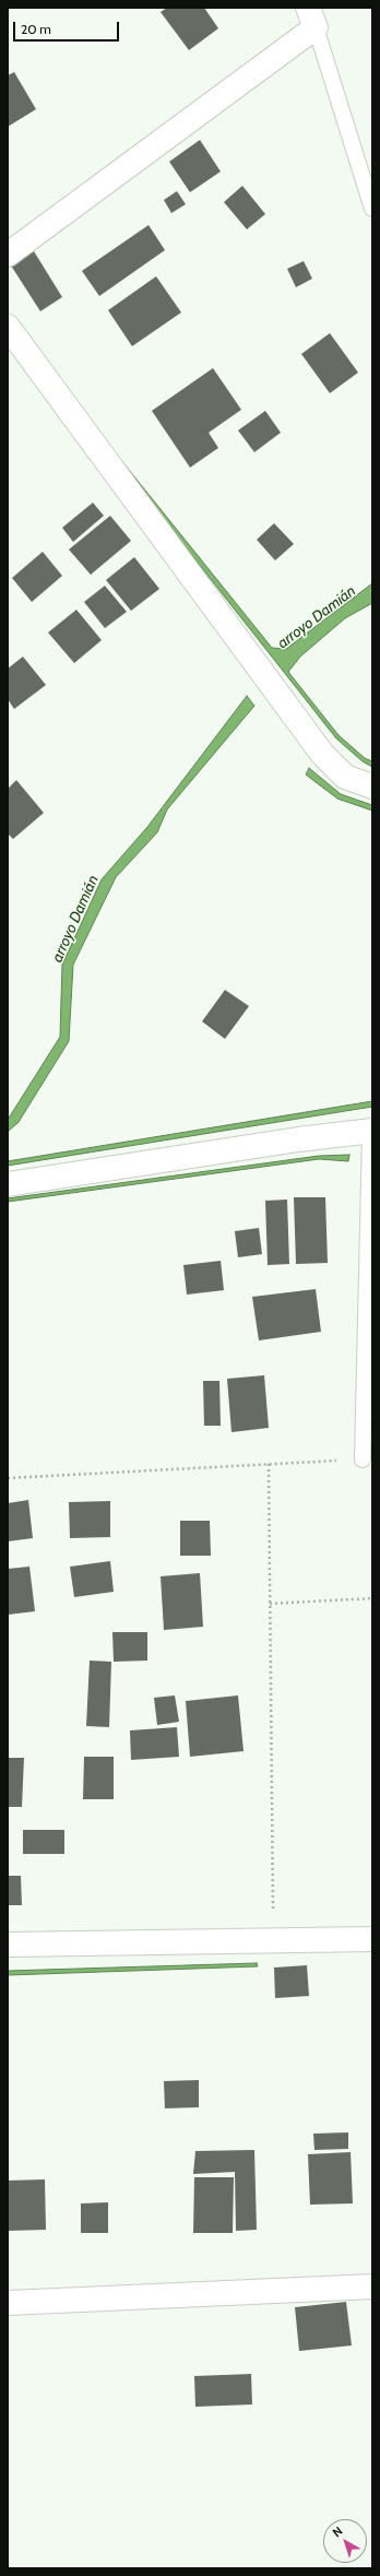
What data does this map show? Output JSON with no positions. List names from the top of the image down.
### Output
{
  "water": ["arroyo Damián"],
  "scale_bar": "20 m",
  "north": "top left"
}
